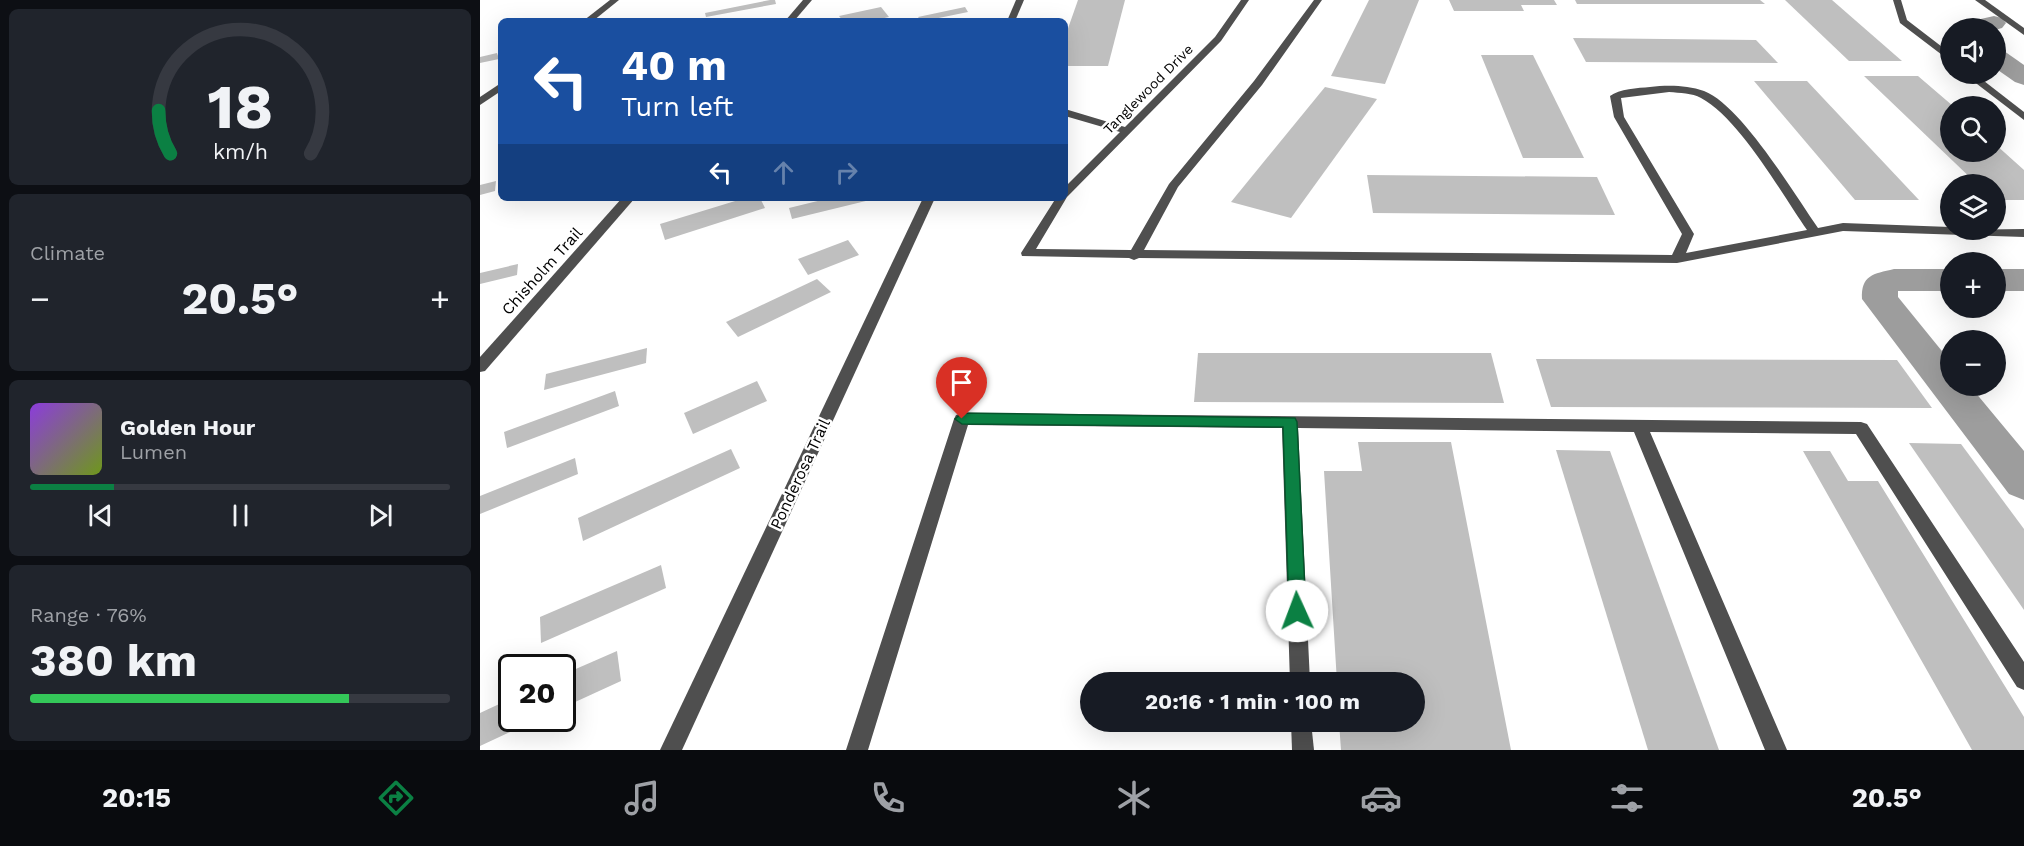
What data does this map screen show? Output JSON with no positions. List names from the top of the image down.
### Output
{
  "streets": {
    "street": ["Tanglewood Drive", "Chisholm Trail", "Ponderosa Trail"]
  },
  "page": {
    "map_buttons": ["+", "−"],
    "turn": ["40 m", "Turn left"],
    "tile": [
      "Climate",
      ["Range · 76%", "380 km"]
    ],
    "heat": ["−", "20.5°", "+"],
    "song": ["Golden Hour", "Lumen"],
    "limit": "20",
    "trip": "20:16 · 1 min · 100 m",
    "tabs": ["20:15", "20.5°"],
    "gauge": ["18", "km/h"]
  }
}
